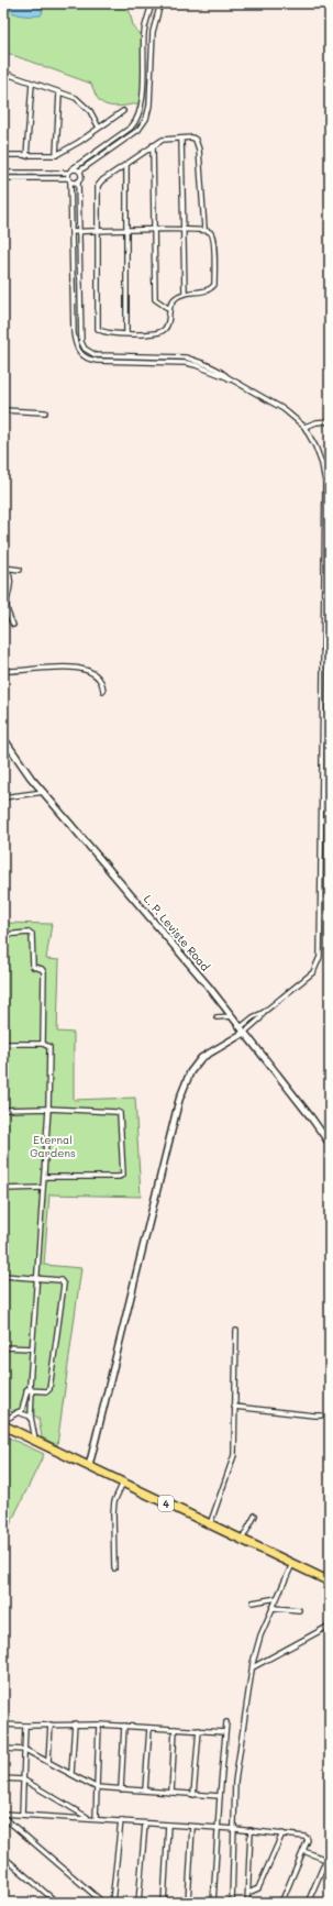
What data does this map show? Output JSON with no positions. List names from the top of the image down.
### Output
{
  "streets": {
    "highway": ["4"],
    "main road": ["L. P. Leviste Road"]
  },
  "parks": ["Eternal Gardens"]
}
